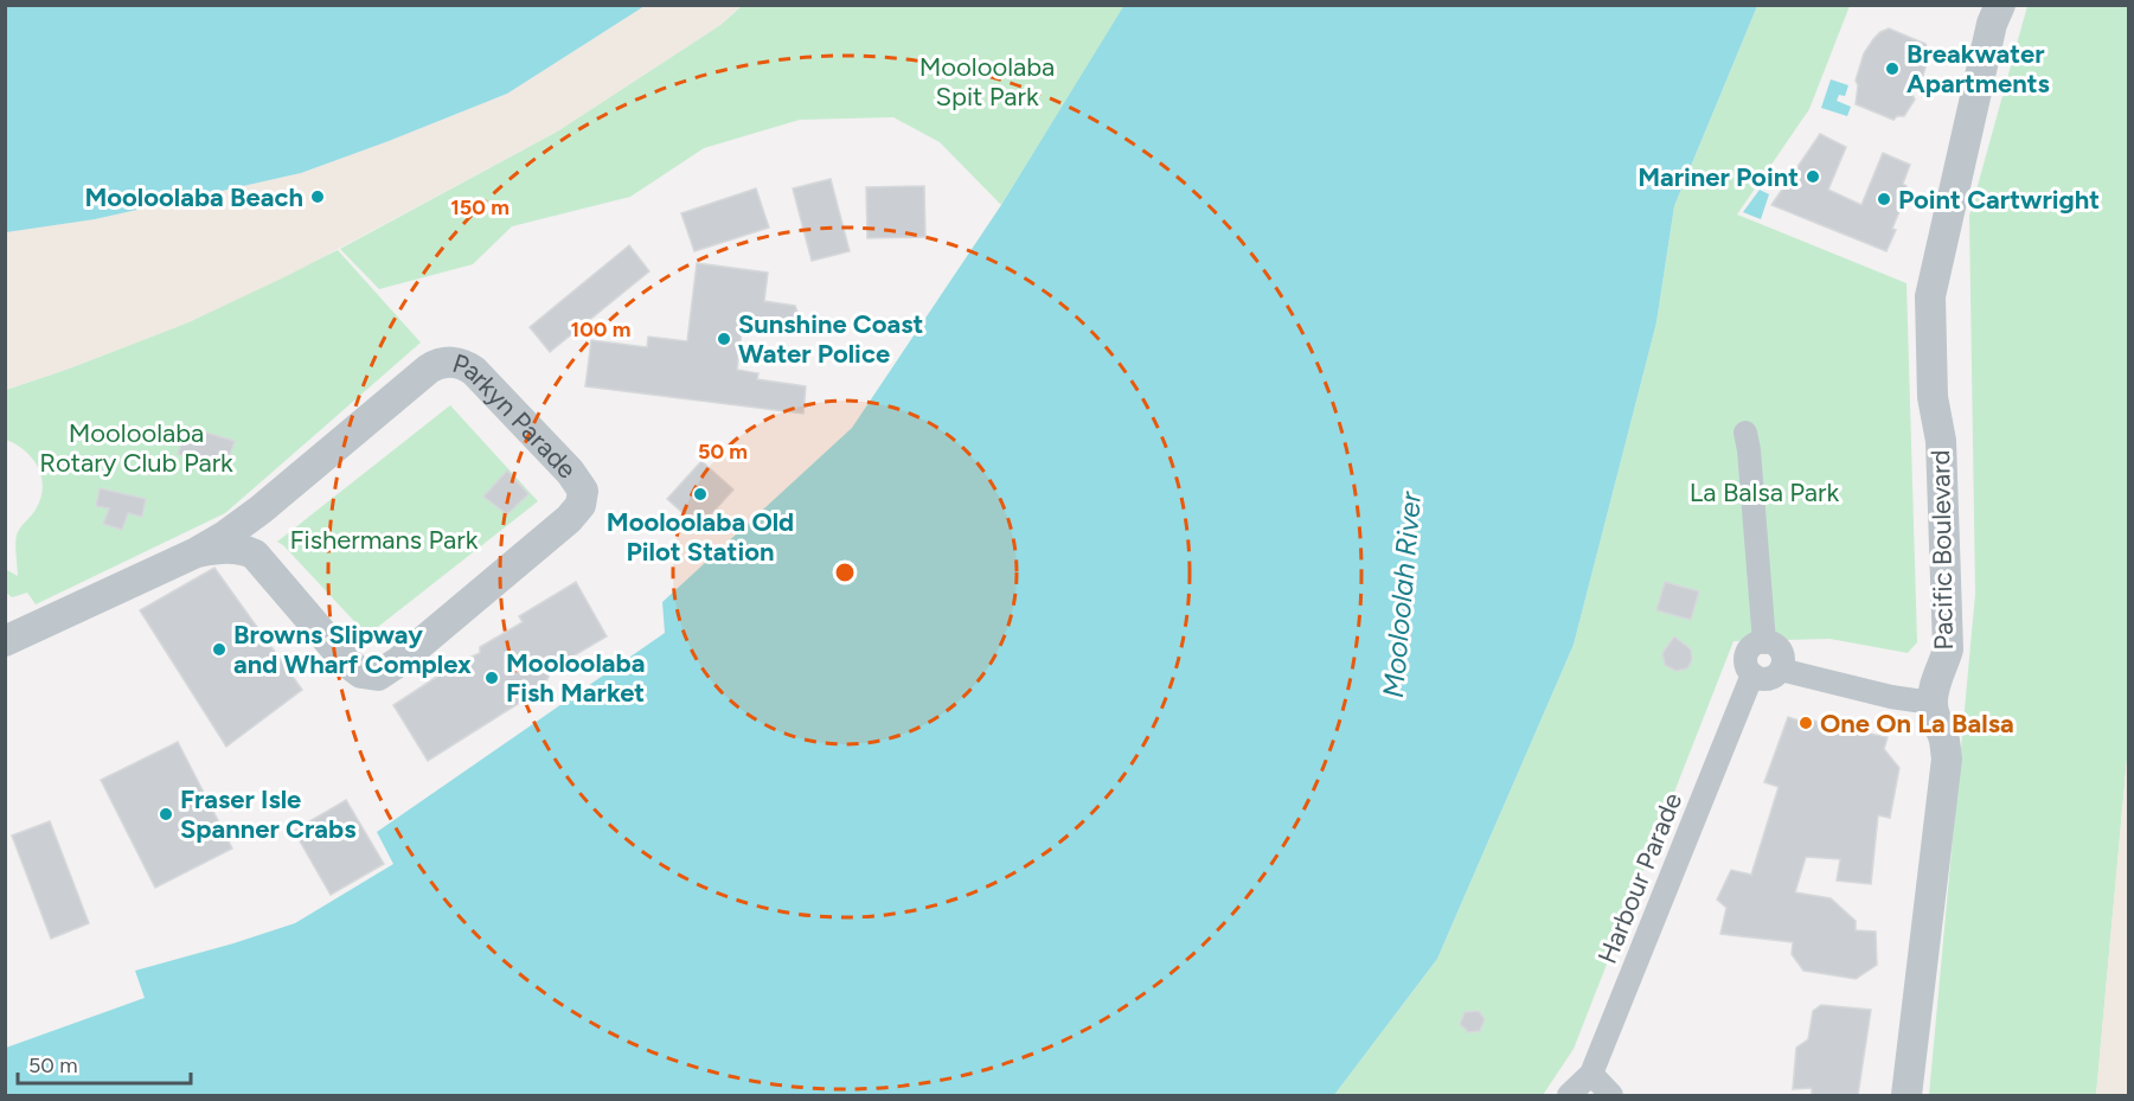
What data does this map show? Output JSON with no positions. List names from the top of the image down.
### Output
{
  "streets": {
    "street": ["Parkyn Parade", "Pacific Boulevard", "Harbour Parade"]
  },
  "water": ["Mooloolah River"],
  "parks": [
    "Mooloolaba Spit Park",
    "Mooloolaba Rotary Club Park",
    "La Balsa Park",
    "Fishermans Park"
  ],
  "places": [
    "Breakwater Apartments",
    "Mariner Point",
    "Mooloolaba Beach",
    "Point Cartwright",
    "Sunshine Coast Water Police",
    "Mooloolaba Old Pilot Station",
    "Browns Slipway and Wharf Complex",
    "Mooloolaba Fish Market",
    "One On La Balsa",
    "Fraser Isle Spanner Crabs"
  ],
  "scale_bar": "50 m",
  "rings": ["150 m", "100 m", "50 m"]
}
